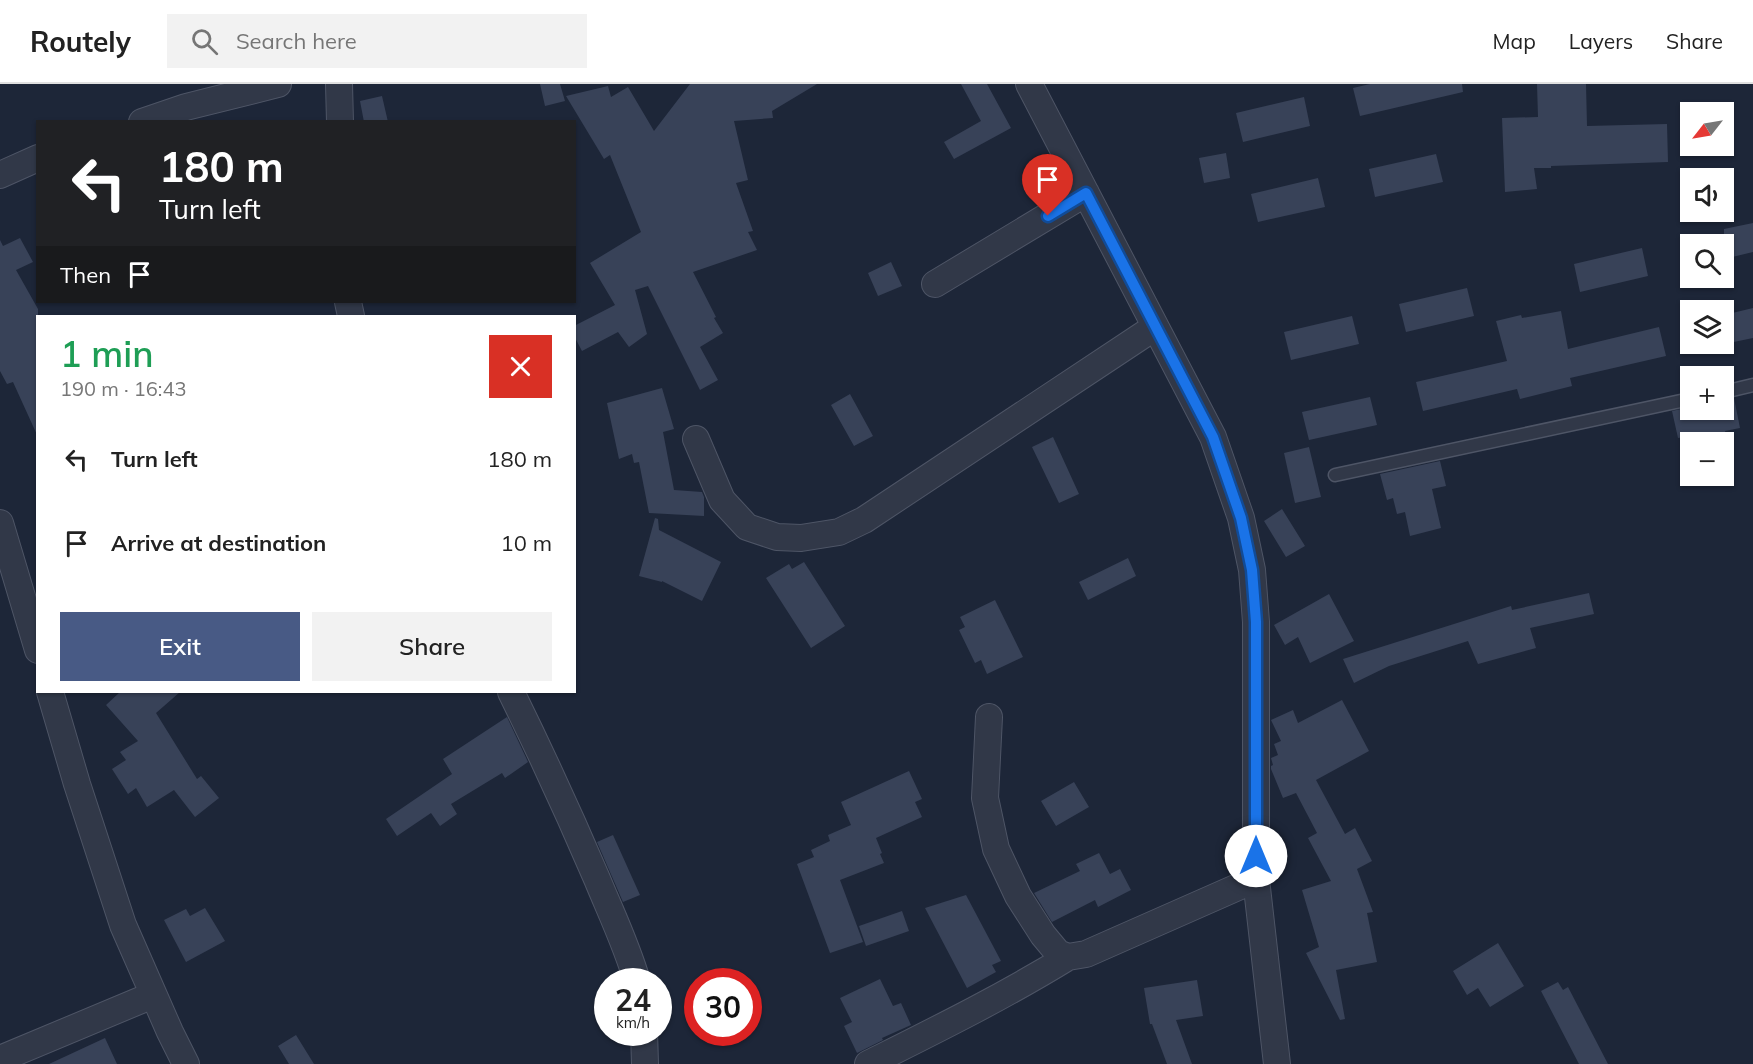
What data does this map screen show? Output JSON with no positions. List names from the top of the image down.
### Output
{
  "north": "bottom left",
  "page": {
    "header": "Routely",
    "search": "Search here",
    "nav": ["Map", "Layers", "Share"],
    "map_buttons": ["+", "−"],
    "turn": ["180 m", "Turn left"],
    "then": "Then",
    "heading": ["1 min", "190 m · 16:43"],
    "list": [
      {
        "name": "Turn left",
        "value": "180 m"
      },
      {
        "name": "Arrive at destination",
        "value": "10 m"
      }
    ],
    "buttons": ["Exit", "Share"],
    "speed": "24 km/h",
    "limit": "30"
  }
}
